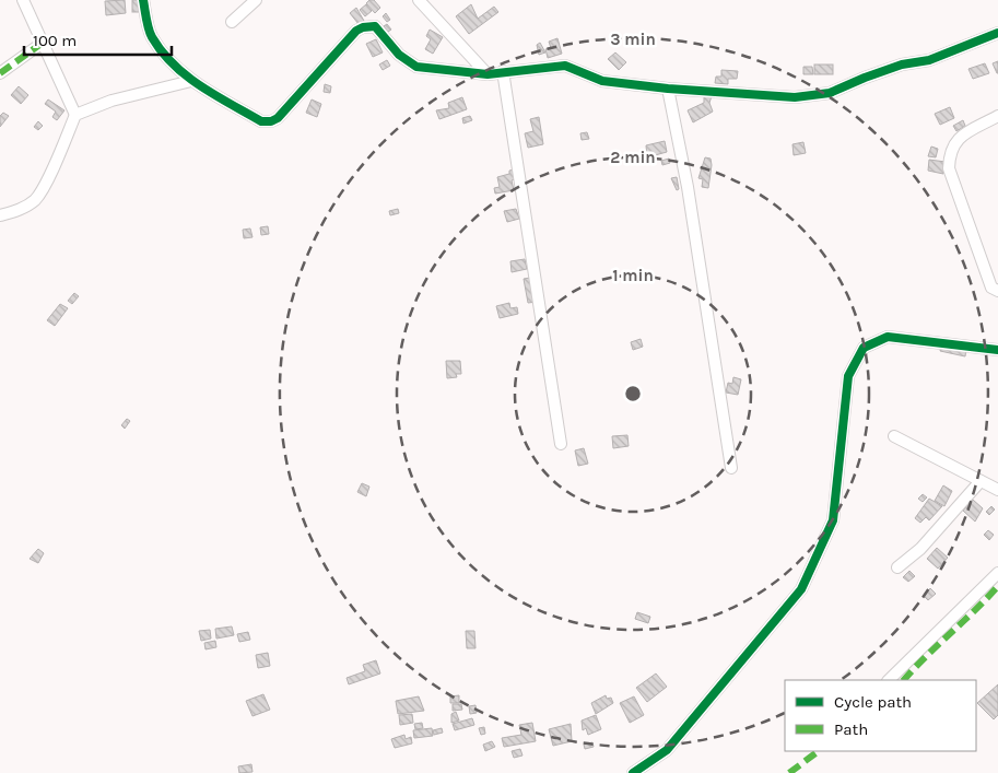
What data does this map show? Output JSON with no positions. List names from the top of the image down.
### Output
{
  "legend": ["Cycle path", "Path"],
  "scale_bar": "100 m",
  "rings": ["3 min", "2 min", "1 min"]
}
